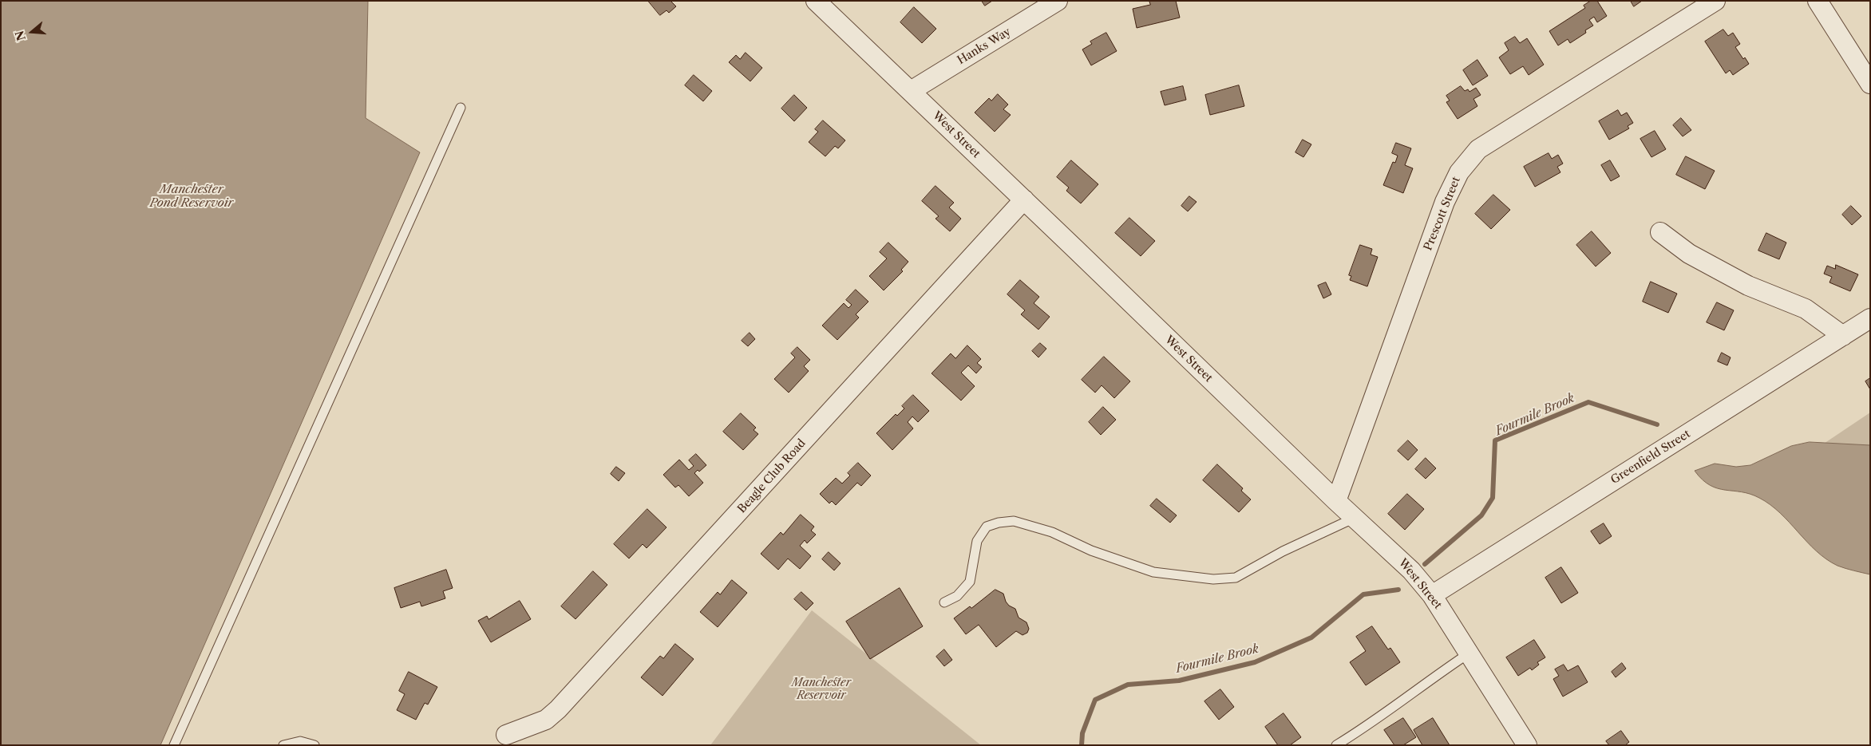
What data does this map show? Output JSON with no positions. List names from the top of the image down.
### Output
{
  "streets": {
    "street": [
      "Hanks Way",
      "West Street",
      "Prescott Street",
      "Greenfield Street",
      "Beagle Club Road"
    ]
  },
  "crossings": [
    ["Hanks Way", "West Street"],
    ["West Street", "Prescott Street"],
    ["West Street", "Greenfield Street"],
    ["West Street", "Beagle Club Road"]
  ],
  "water": ["Manchester Pond Reservoir", "Fourmile Brook"],
  "parks": ["Manchester Reservoir"],
  "north": "left"
}
